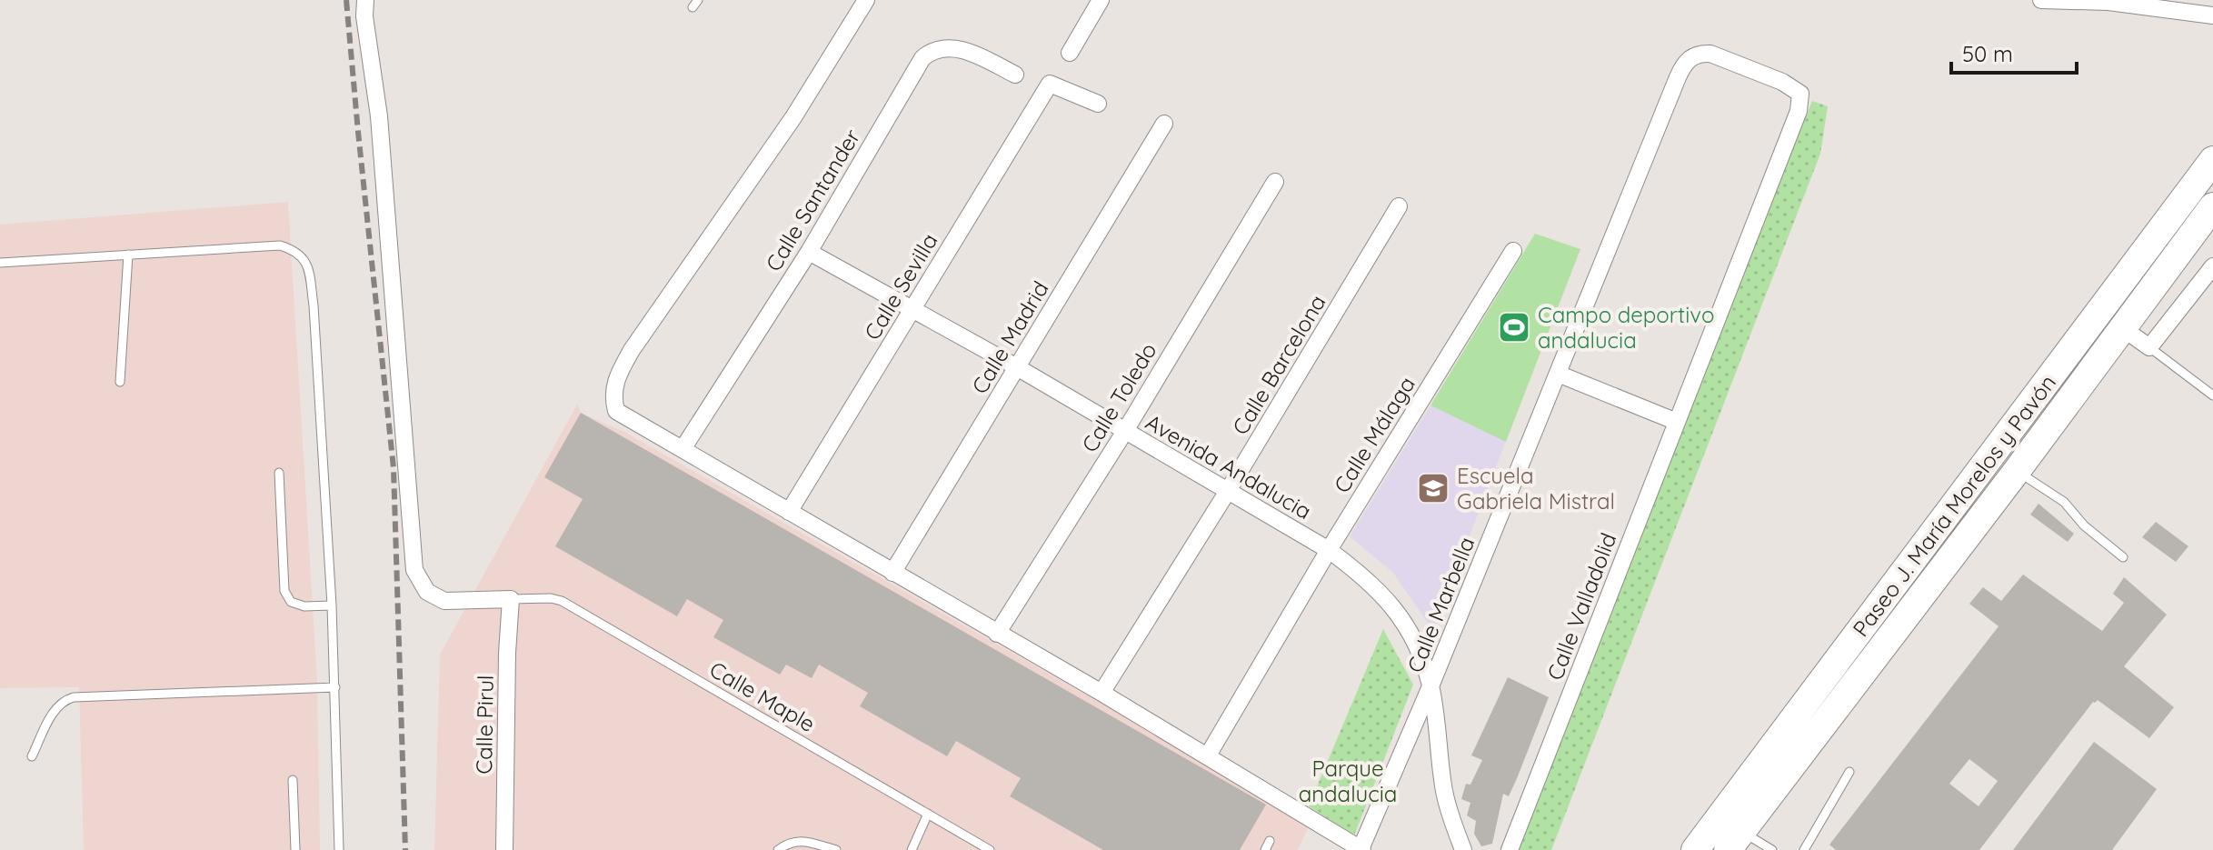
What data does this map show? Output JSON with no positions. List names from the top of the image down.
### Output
{
  "streets": {
    "highway": ["Paseo J. María Morelos y Pavón"],
    "street": [
      "Calle Santander",
      "Calle Sevilla",
      "Calle Madrid",
      "Calle Barcelona",
      "Calle Toledo",
      "Calle Málaga",
      "Avenida Andalucia",
      "Calle Marbella",
      "Calle Valladolid",
      "Calle Pirul"
    ],
    "lane": ["Calle Maple"]
  },
  "crossings": [
    ["Calle Santander", "Avenida Andalucia"],
    ["Calle Sevilla", "Avenida Andalucia"],
    ["Calle Madrid", "Avenida Andalucia"],
    ["Calle Barcelona", "Avenida Andalucia"],
    ["Calle Toledo", "Avenida Andalucia"],
    ["Calle Málaga", "Avenida Andalucia"],
    ["Avenida Andalucia", "Calle Marbella"],
    ["Calle Marbella", "Calle Valladolid"],
    ["Calle Maple", "Calle Pirul"]
  ],
  "parks": ["Parque andalucia"],
  "places": {
    "sports": ["Campo deportivo andalucia"],
    "school or university": ["Escuela Gabriela Mistral"]
  },
  "scale_bar": "50 m"
}
